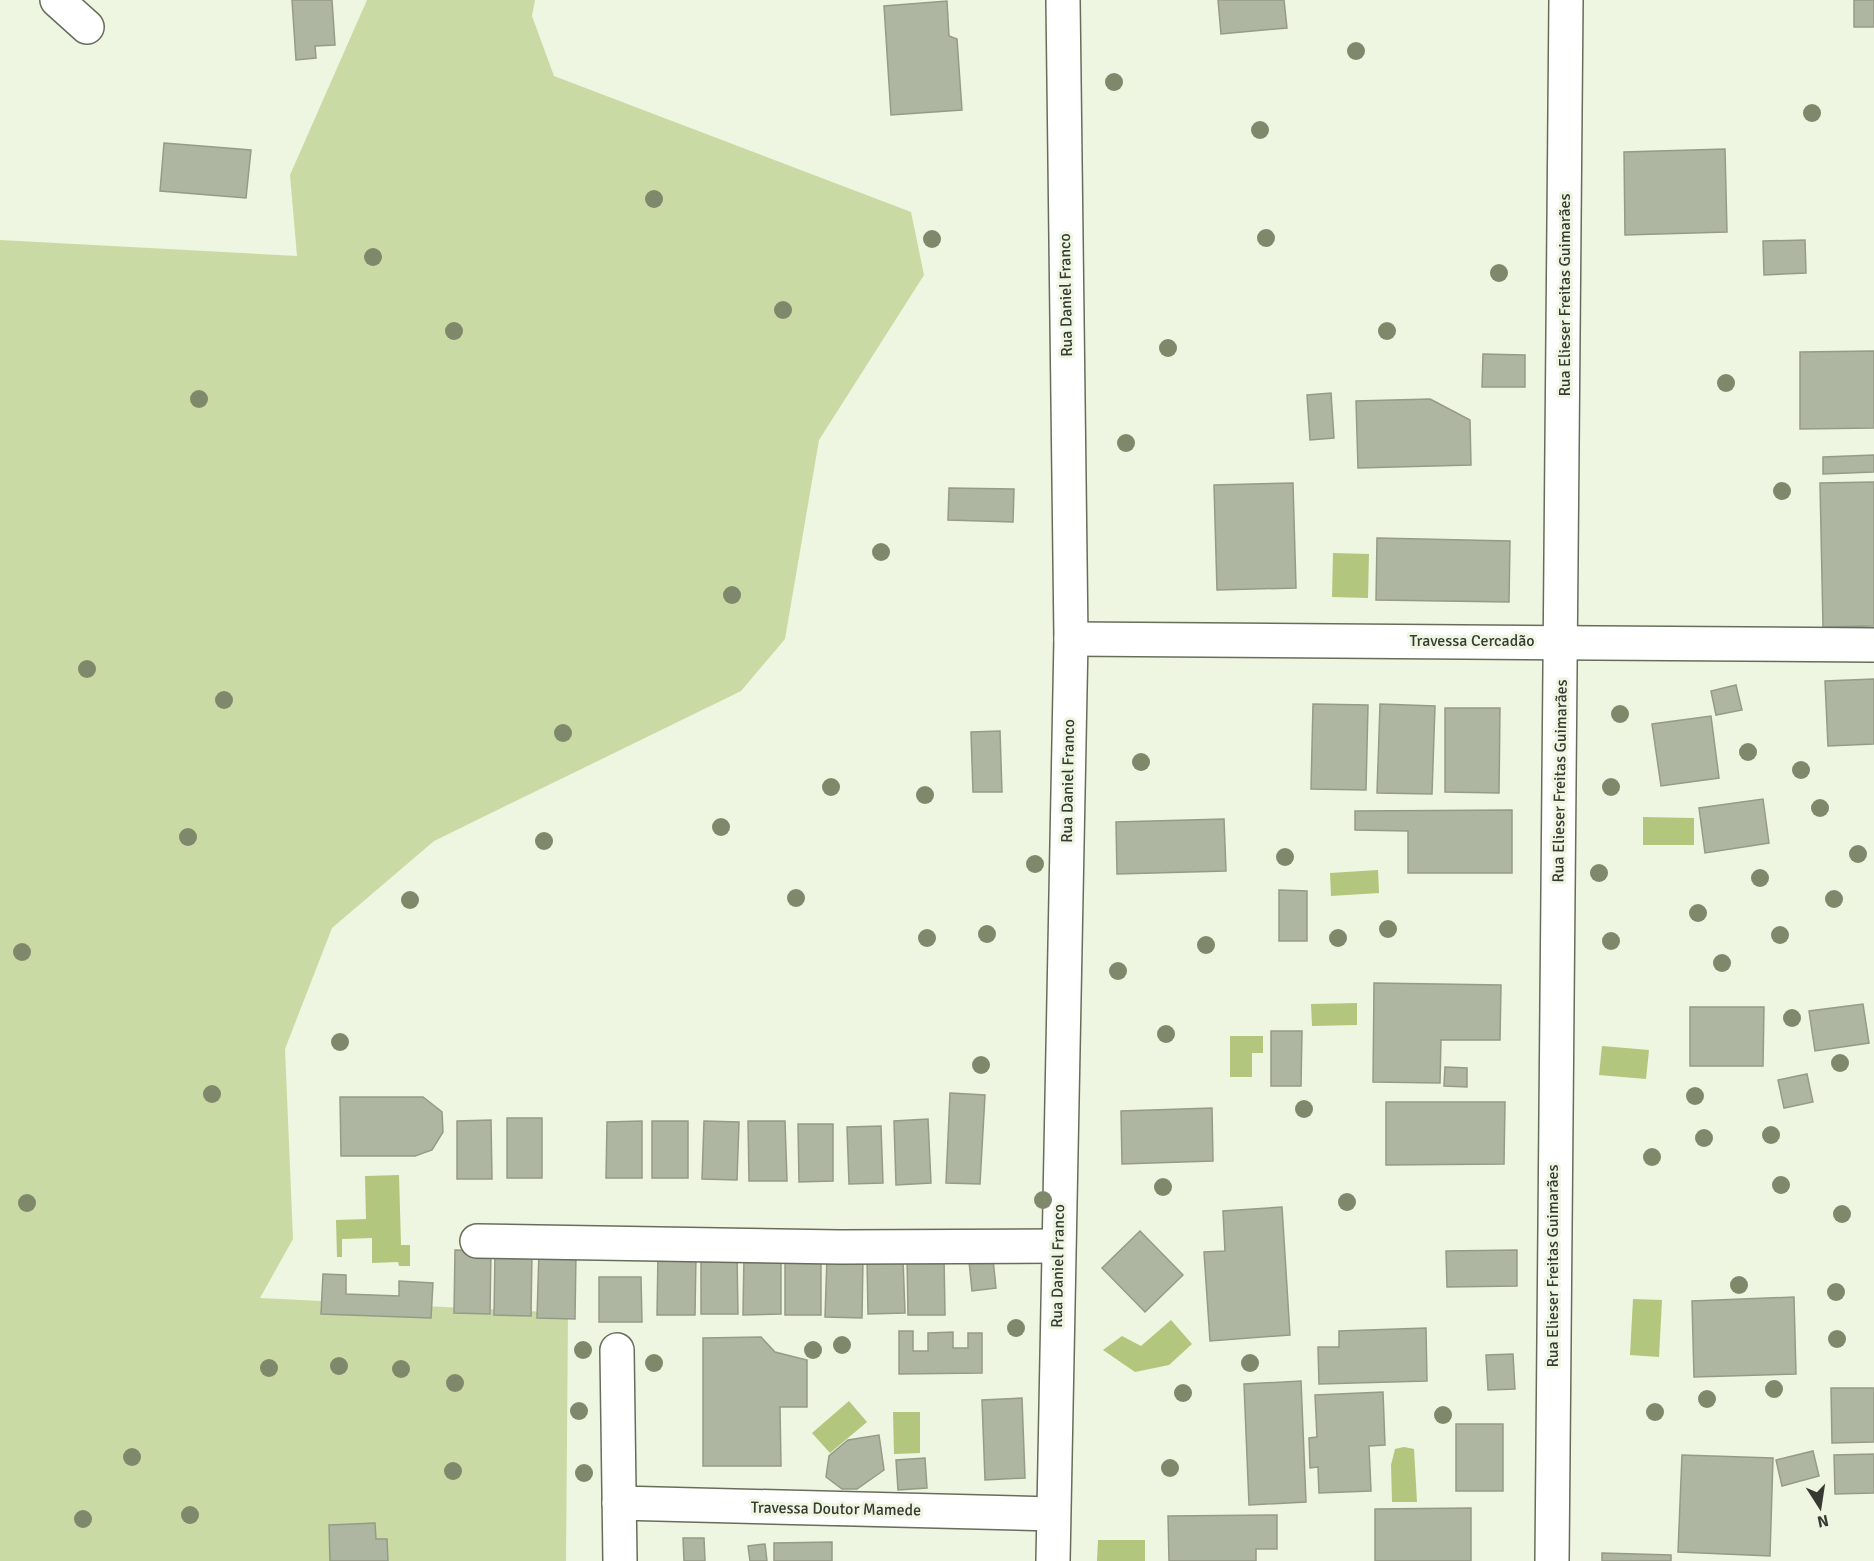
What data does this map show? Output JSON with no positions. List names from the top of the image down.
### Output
{
  "streets": {
    "street": [
      "Rua Daniel Franco",
      "Rua Elieser Freitas Guimarães",
      "Travessa Cercadão",
      "Travessa Doutor Mamede"
    ]
  },
  "crossings": [
    ["Rua Daniel Franco", "Travessa Cercadão"],
    ["Rua Daniel Franco", "Travessa Doutor Mamede"],
    ["Rua Elieser Freitas Guimarães", "Travessa Cercadão"]
  ],
  "north": "bottom"
}
